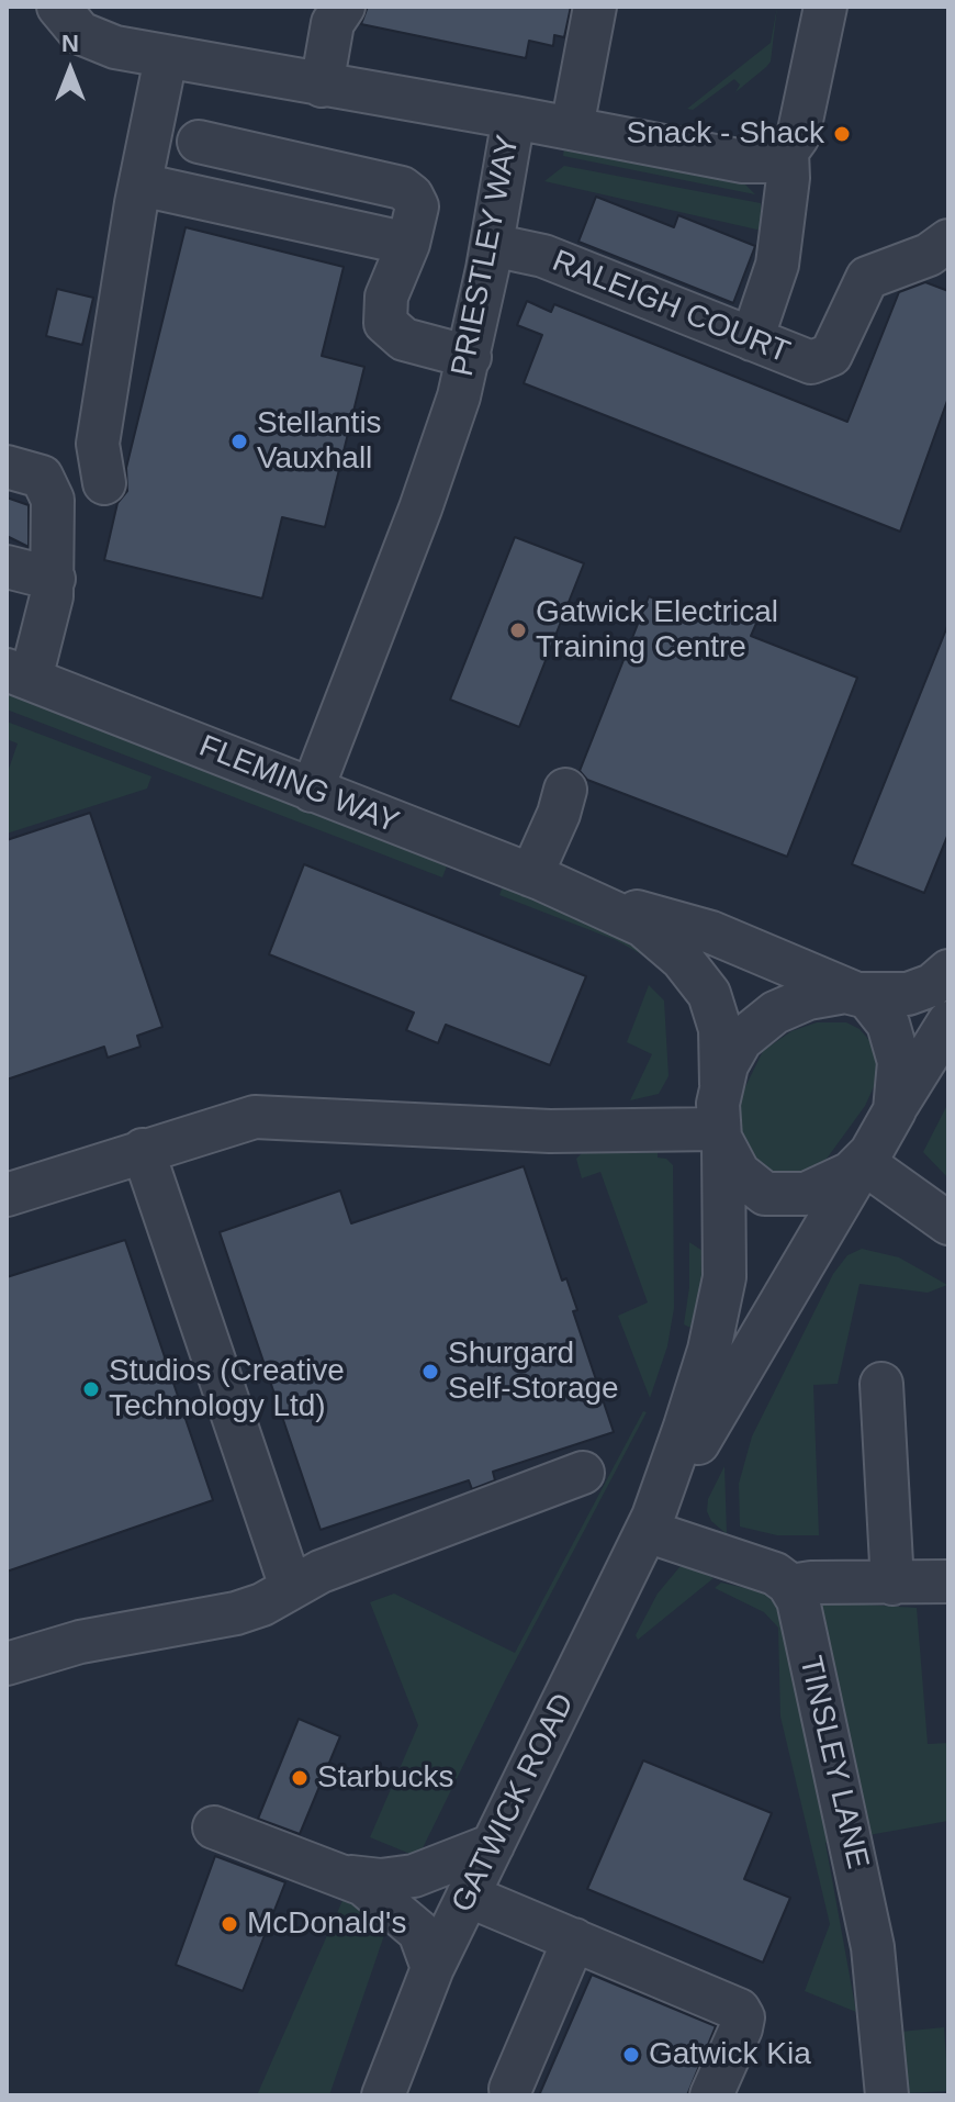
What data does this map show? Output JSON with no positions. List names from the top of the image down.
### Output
{
  "streets": {
    "street": [
      "PRIESTLEY WAY",
      "RALEIGH COURT",
      "FLEMING WAY",
      "TINSLEY LANE",
      "GATWICK ROAD"
    ]
  },
  "crossings": [
    ["PRIESTLEY WAY", "RALEIGH COURT"],
    ["PRIESTLEY WAY", "FLEMING WAY"],
    ["FLEMING WAY", "GATWICK ROAD"]
  ],
  "places": [
    "Snack - Shack",
    "Stellantis Vauxhall",
    "Gatwick Electrical Training Centre",
    "Shurgard Self-Storage",
    "Studios (Creative Technology Ltd)",
    "Starbucks",
    "McDonald's",
    "Gatwick Kia"
  ],
  "north": "top"
}
